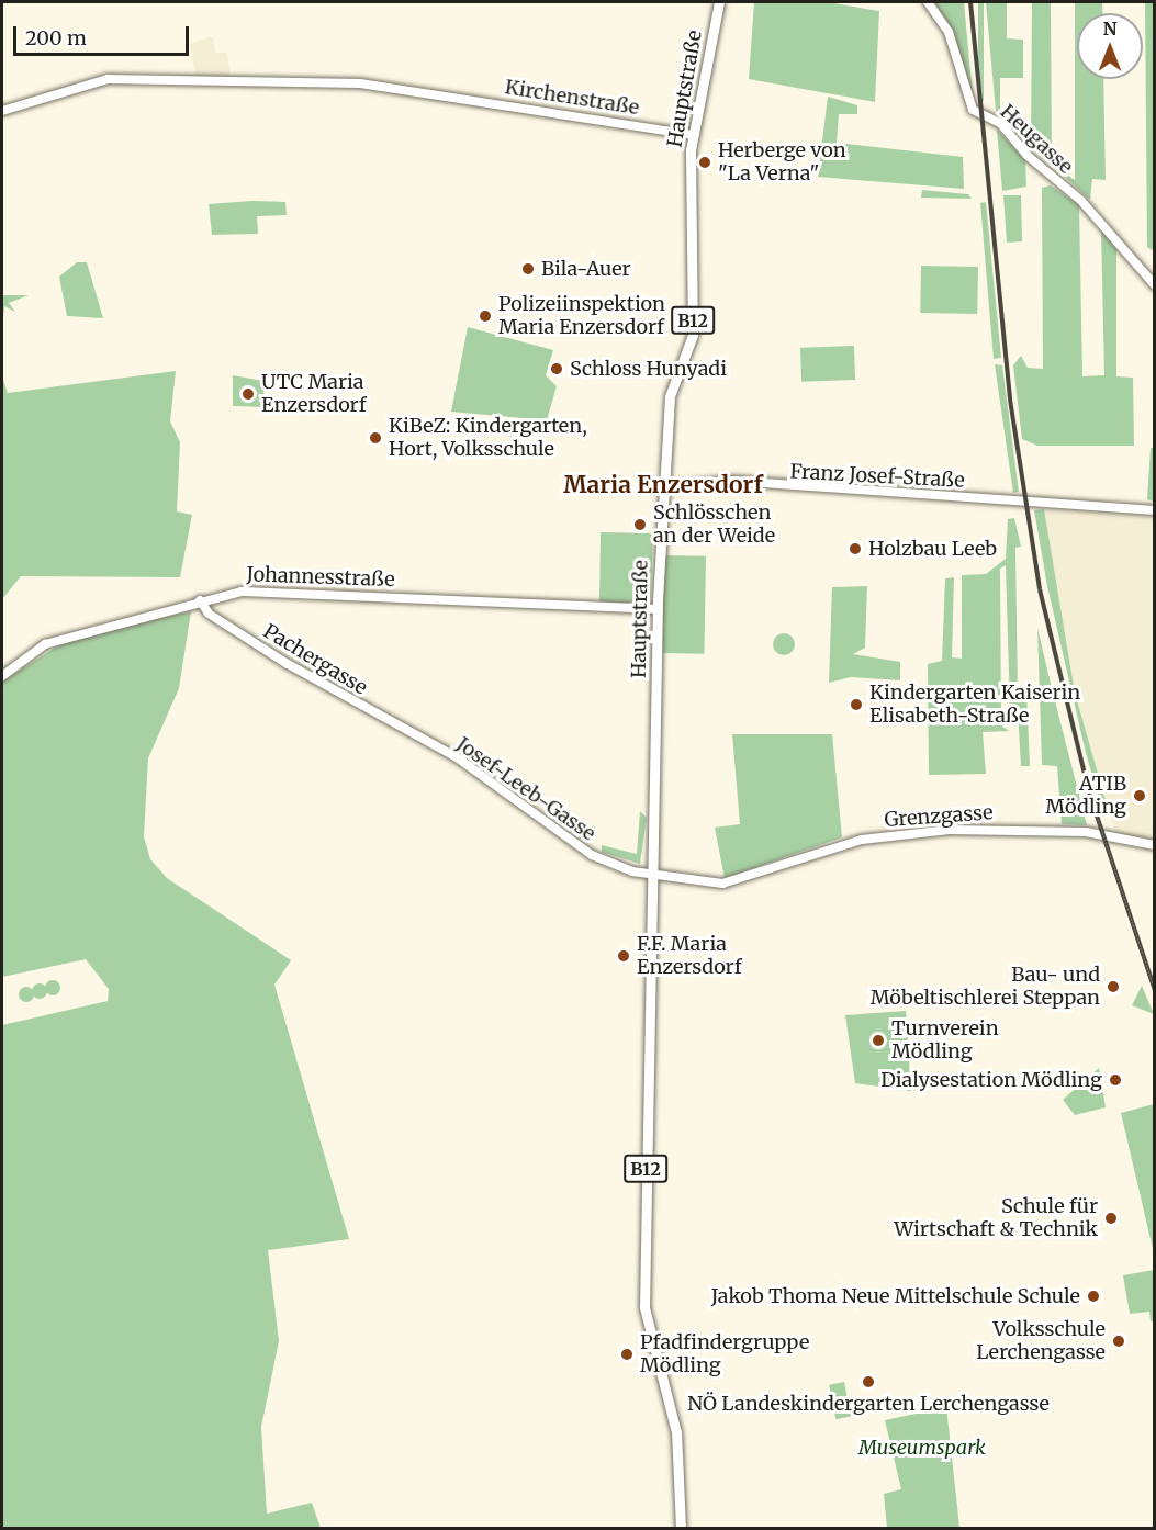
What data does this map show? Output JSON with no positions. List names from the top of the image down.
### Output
{
  "streets": {
    "main road": [
      "Hauptstraße",
      "Kirchenstraße",
      "B12",
      "Johannesstraße"
    ],
    "street": [
      "Heugasse",
      "Franz Josef-Straße",
      "Pachergasse",
      "Josef-Leeb-Gasse",
      "Grenzgasse"
    ]
  },
  "crossings": [
    ["Hauptstraße", "Kirchenstraße"],
    ["Hauptstraße", "B12"],
    ["Hauptstraße", "Franz Josef-Straße"],
    ["Hauptstraße", "Johannesstraße"],
    ["Hauptstraße", "Josef-Leeb-Gasse"],
    ["Hauptstraße", "Grenzgasse"],
    ["B12", "Josef-Leeb-Gasse"],
    ["B12", "Grenzgasse"],
    ["Johannesstraße", "Pachergasse"],
    ["Pachergasse", "Josef-Leeb-Gasse"],
    ["Josef-Leeb-Gasse", "Grenzgasse"]
  ],
  "districts": ["Maria Enzersdorf"],
  "parks": ["Museumspark"],
  "places": [
    "Herberge von \"La Verna\"",
    "Bila-Auer",
    "Polizeiinspektion Maria Enzersdorf",
    "Schloss Hunyadi",
    "UTC Maria Enzersdorf",
    "KiBeZ: Kindergarten, Hort, Volksschule",
    "Schlösschen an der Weide",
    "Holzbau Leeb",
    "Kindergarten Kaiserin Elisabeth-Straße",
    "ATIB Mödling",
    "F.F. Maria Enzersdorf",
    "Bau- und Möbeltischlerei Steppan",
    "Turnverein Mödling",
    "Dialysestation Mödling",
    "Schule für Wirtschaft & Technik",
    "Jakob Thoma Neue Mittelschule Schule",
    "Volksschule Lerchengasse",
    "Pfadfindergruppe Mödling",
    "NÖ Landeskindergarten Lerchengasse"
  ],
  "scale_bar": "200 m",
  "north": "top"
}
